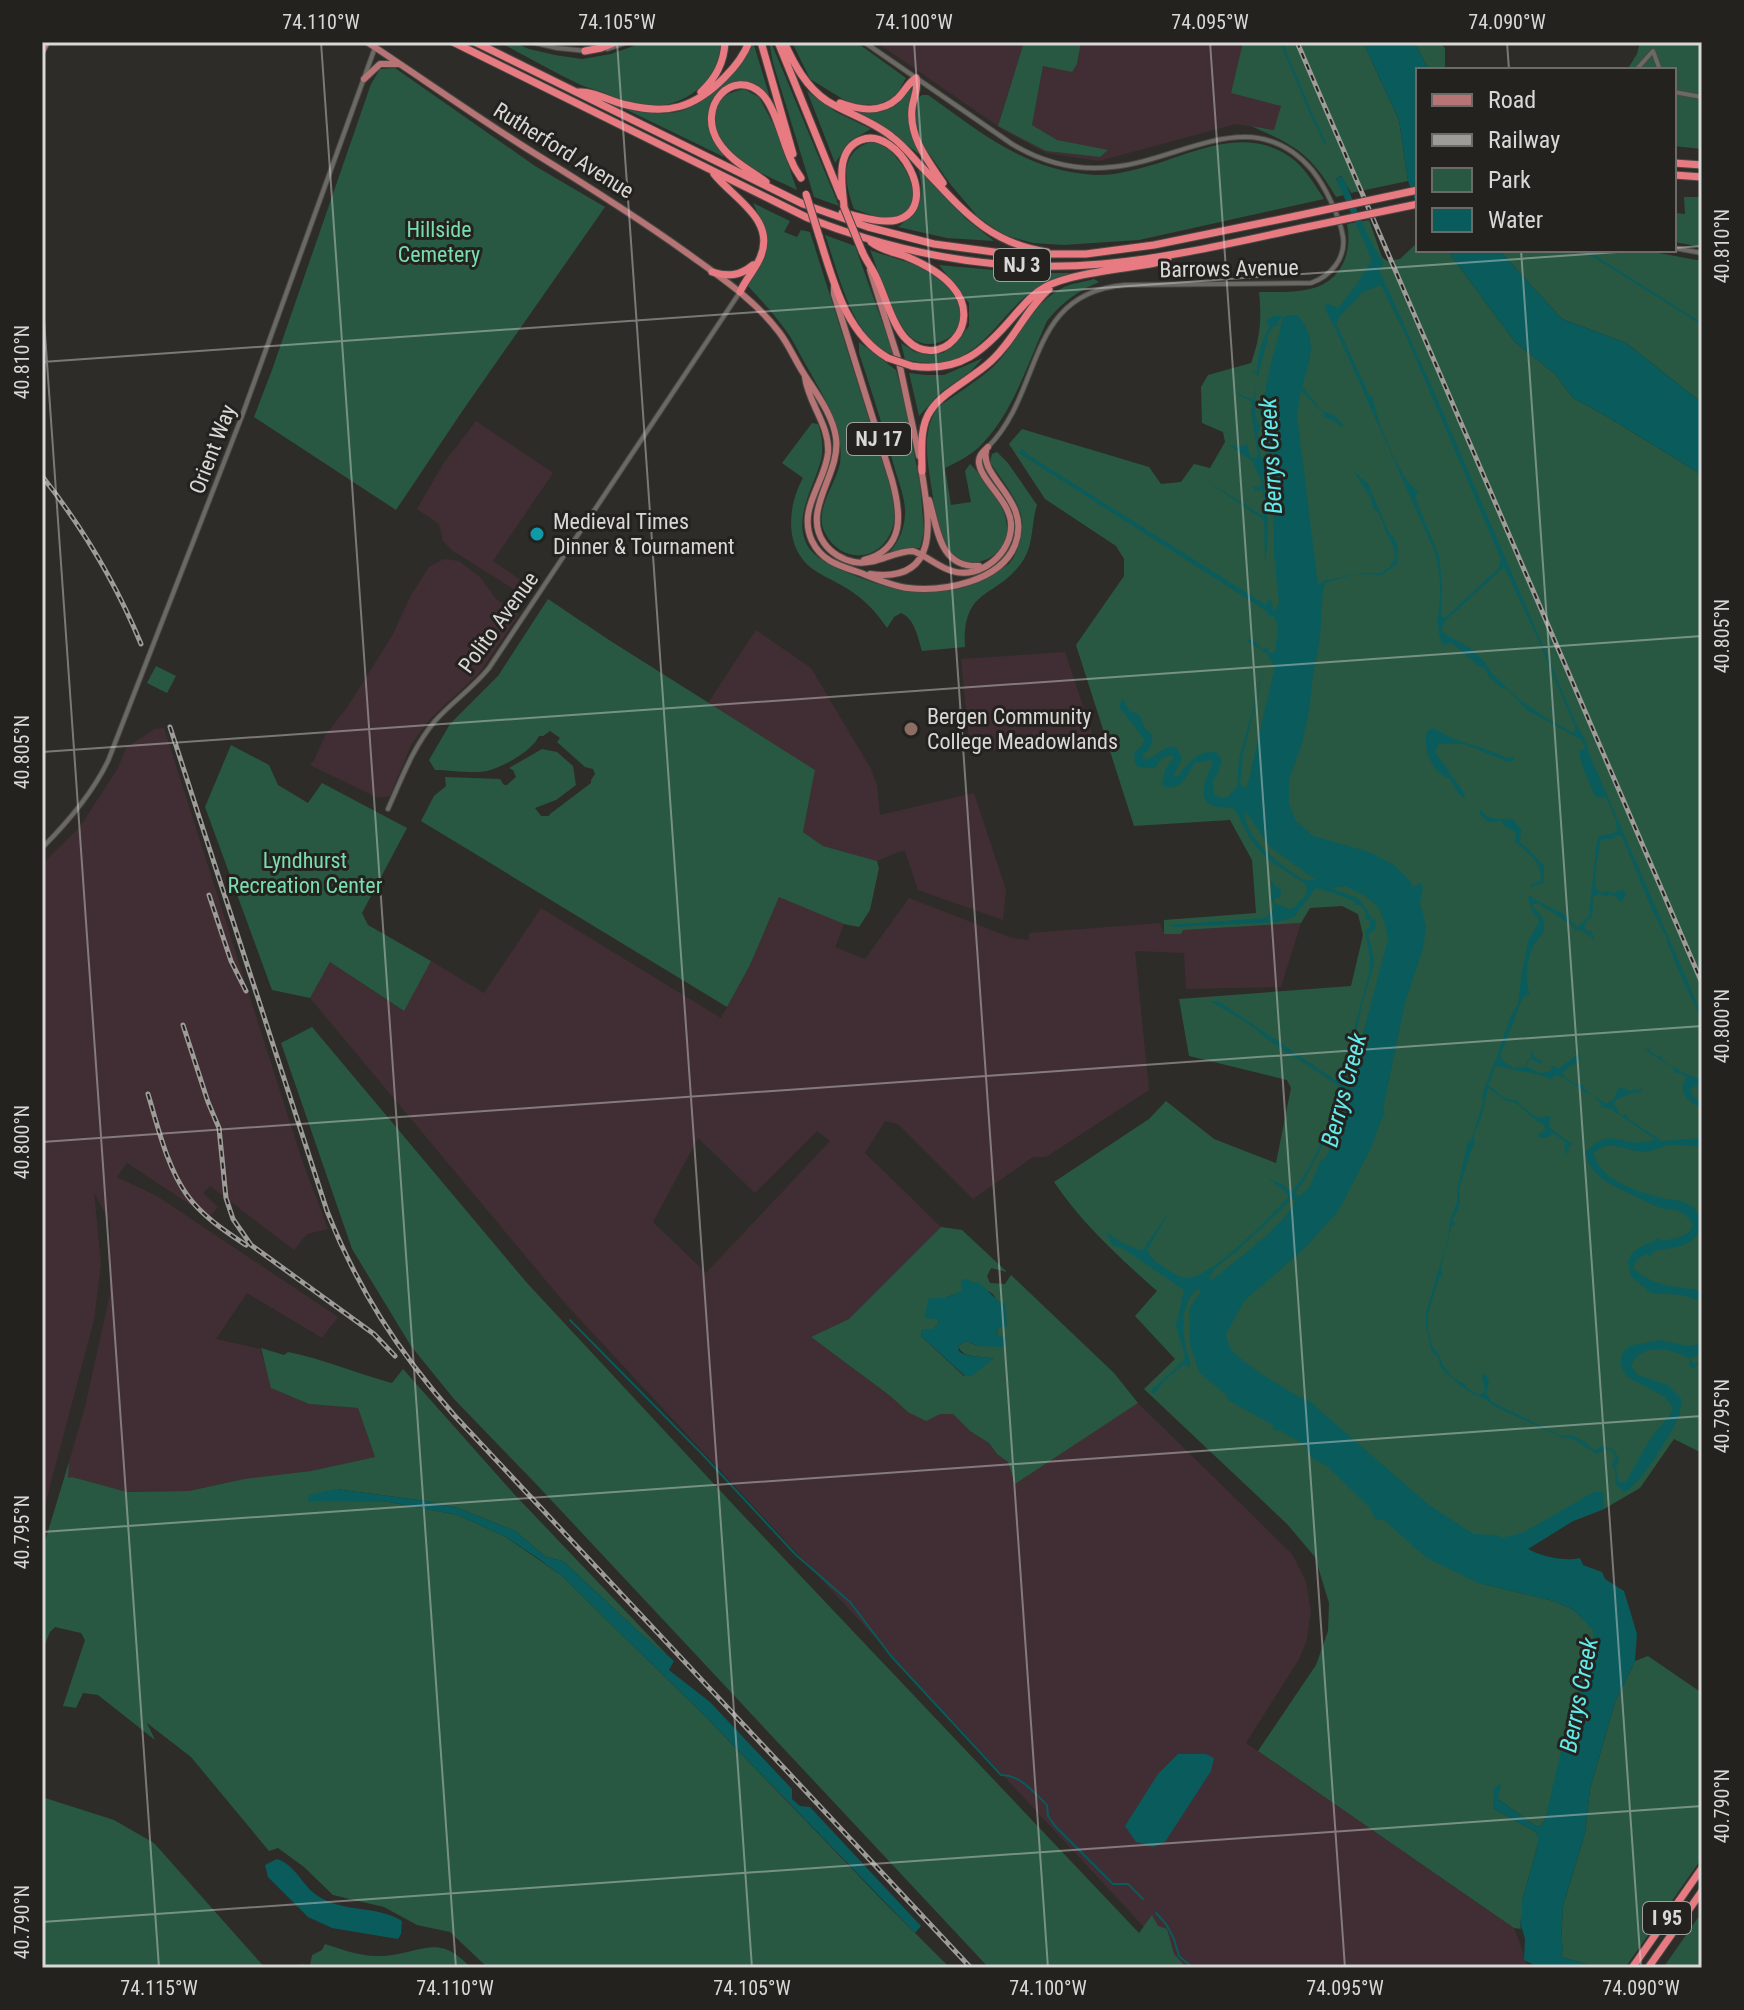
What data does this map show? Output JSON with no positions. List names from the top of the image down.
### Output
{
  "streets": {
    "highway": ["NJ 3", "NJ 17", "I 95"],
    "main road": ["Rutherford Avenue"],
    "street": ["Barrows Avenue", "Orient Way", "Polito Avenue"]
  },
  "crossings": [
    ["Rutherford Avenue", "NJ 17"],
    ["Rutherford Avenue", "Orient Way"],
    ["Rutherford Avenue", "Polito Avenue"],
    ["NJ 17", "Polito Avenue"]
  ],
  "water": ["Berrys Creek"],
  "parks": ["Hillside Cemetery", "Lyndhurst Recreation Center"],
  "places": ["Medieval Times Dinner & Tournament", "Bergen Community College Meadowlands"],
  "legend": [
    "Road",
    "Railway",
    "Park",
    "Water"
  ],
  "coordinates": [
    "74.110°W",
    "74.105°W",
    "74.100°W",
    "74.095°W",
    "74.090°W",
    "40.810°N",
    "40.805°N",
    "40.800°N",
    "40.795°N",
    "40.790°N",
    "74.115°W"
  ]
}
